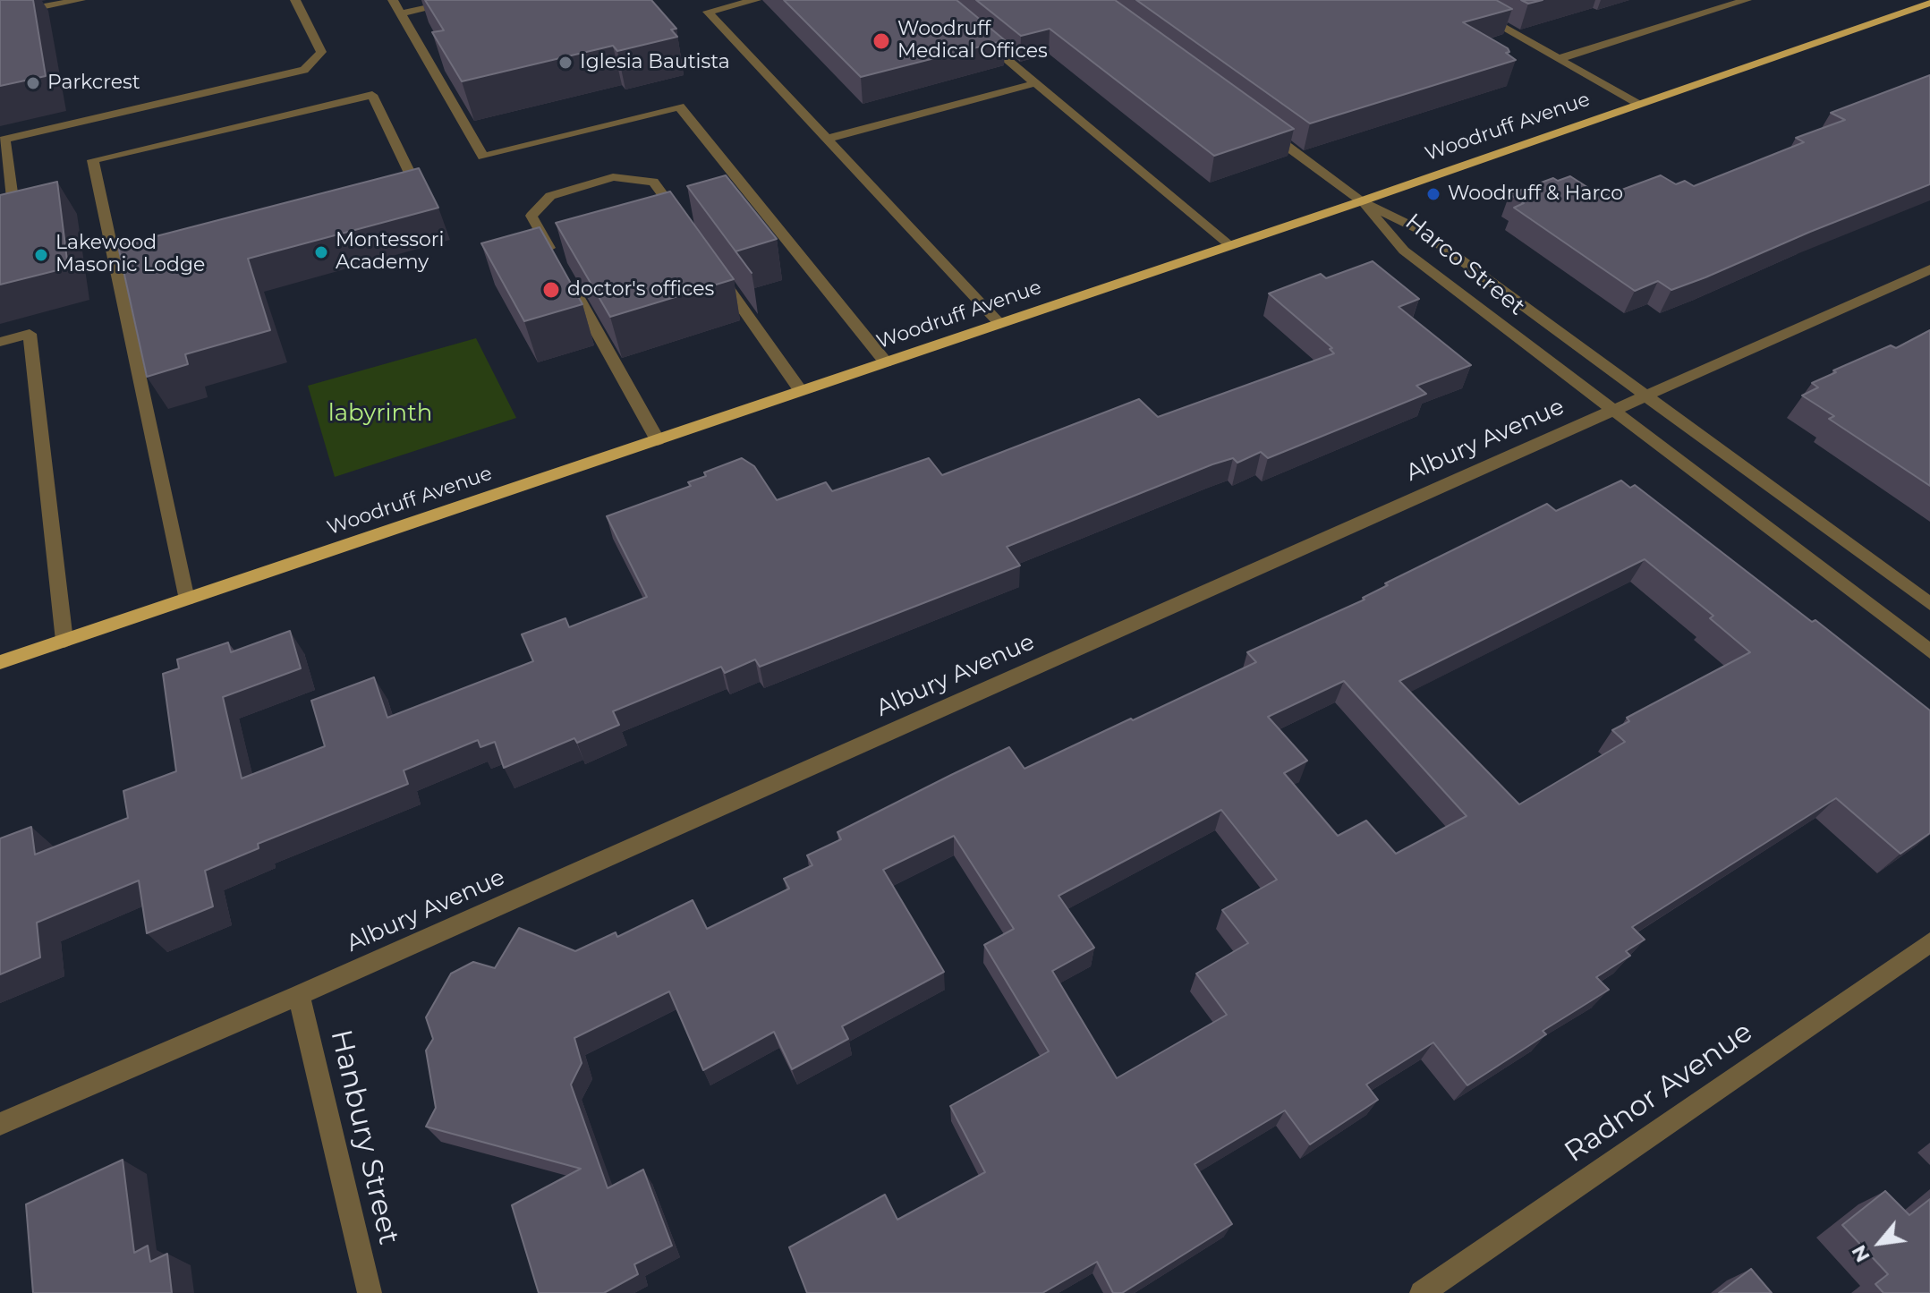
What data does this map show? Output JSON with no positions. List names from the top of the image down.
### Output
{
  "streets": {
    "main road": ["Woodruff Avenue"],
    "street": [
      "Harco Street",
      "Albury Avenue",
      "Radnor Avenue",
      "Hanbury Street"
    ]
  },
  "crossings": [
    ["Woodruff Avenue", "Harco Street"],
    ["Harco Street", "Albury Avenue"],
    ["Albury Avenue", "Hanbury Street"]
  ],
  "parks": ["labyrinth"],
  "places": [
    "Woodruff Medical Offices",
    "Iglesia Bautista",
    "Parkcrest",
    "Woodruff & Harco",
    "Montessori Academy",
    "Lakewood Masonic Lodge",
    "doctor's offices"
  ],
  "north": "bottom left"
}
